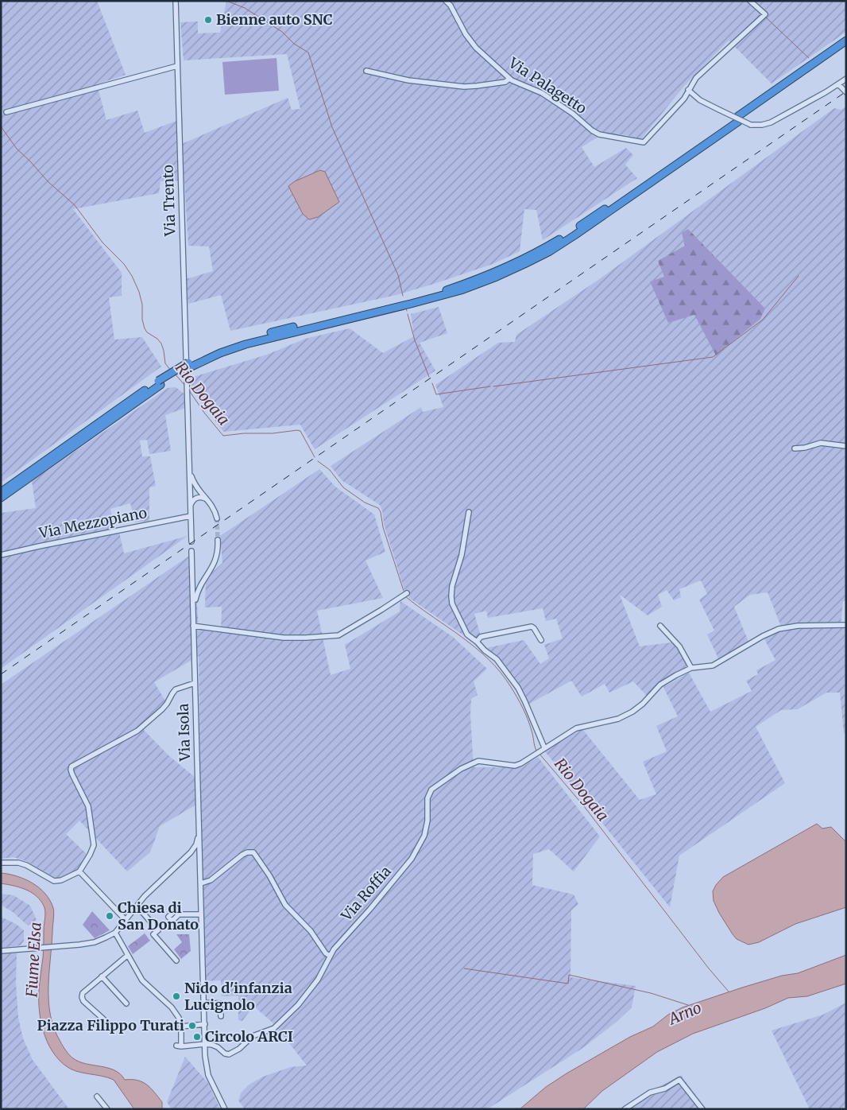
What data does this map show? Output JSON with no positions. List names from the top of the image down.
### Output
{
  "streets": {
    "street": [
      "Via Palagetto",
      "Via Trento",
      "Via Mezzopiano",
      "Via Isola",
      "Via Roffia"
    ]
  },
  "crossings": [
    ["Via Isola", "Via Roffia"]
  ],
  "water": ["Rio Dogaia", "Fiume Elsa", "Arno"],
  "places": [
    "Bienne auto SNC",
    "Chiesa di San Donato",
    "Nido d'infanzia Lucignolo",
    "Piazza Filippo Turati",
    "Circolo ARCI"
  ]
}
